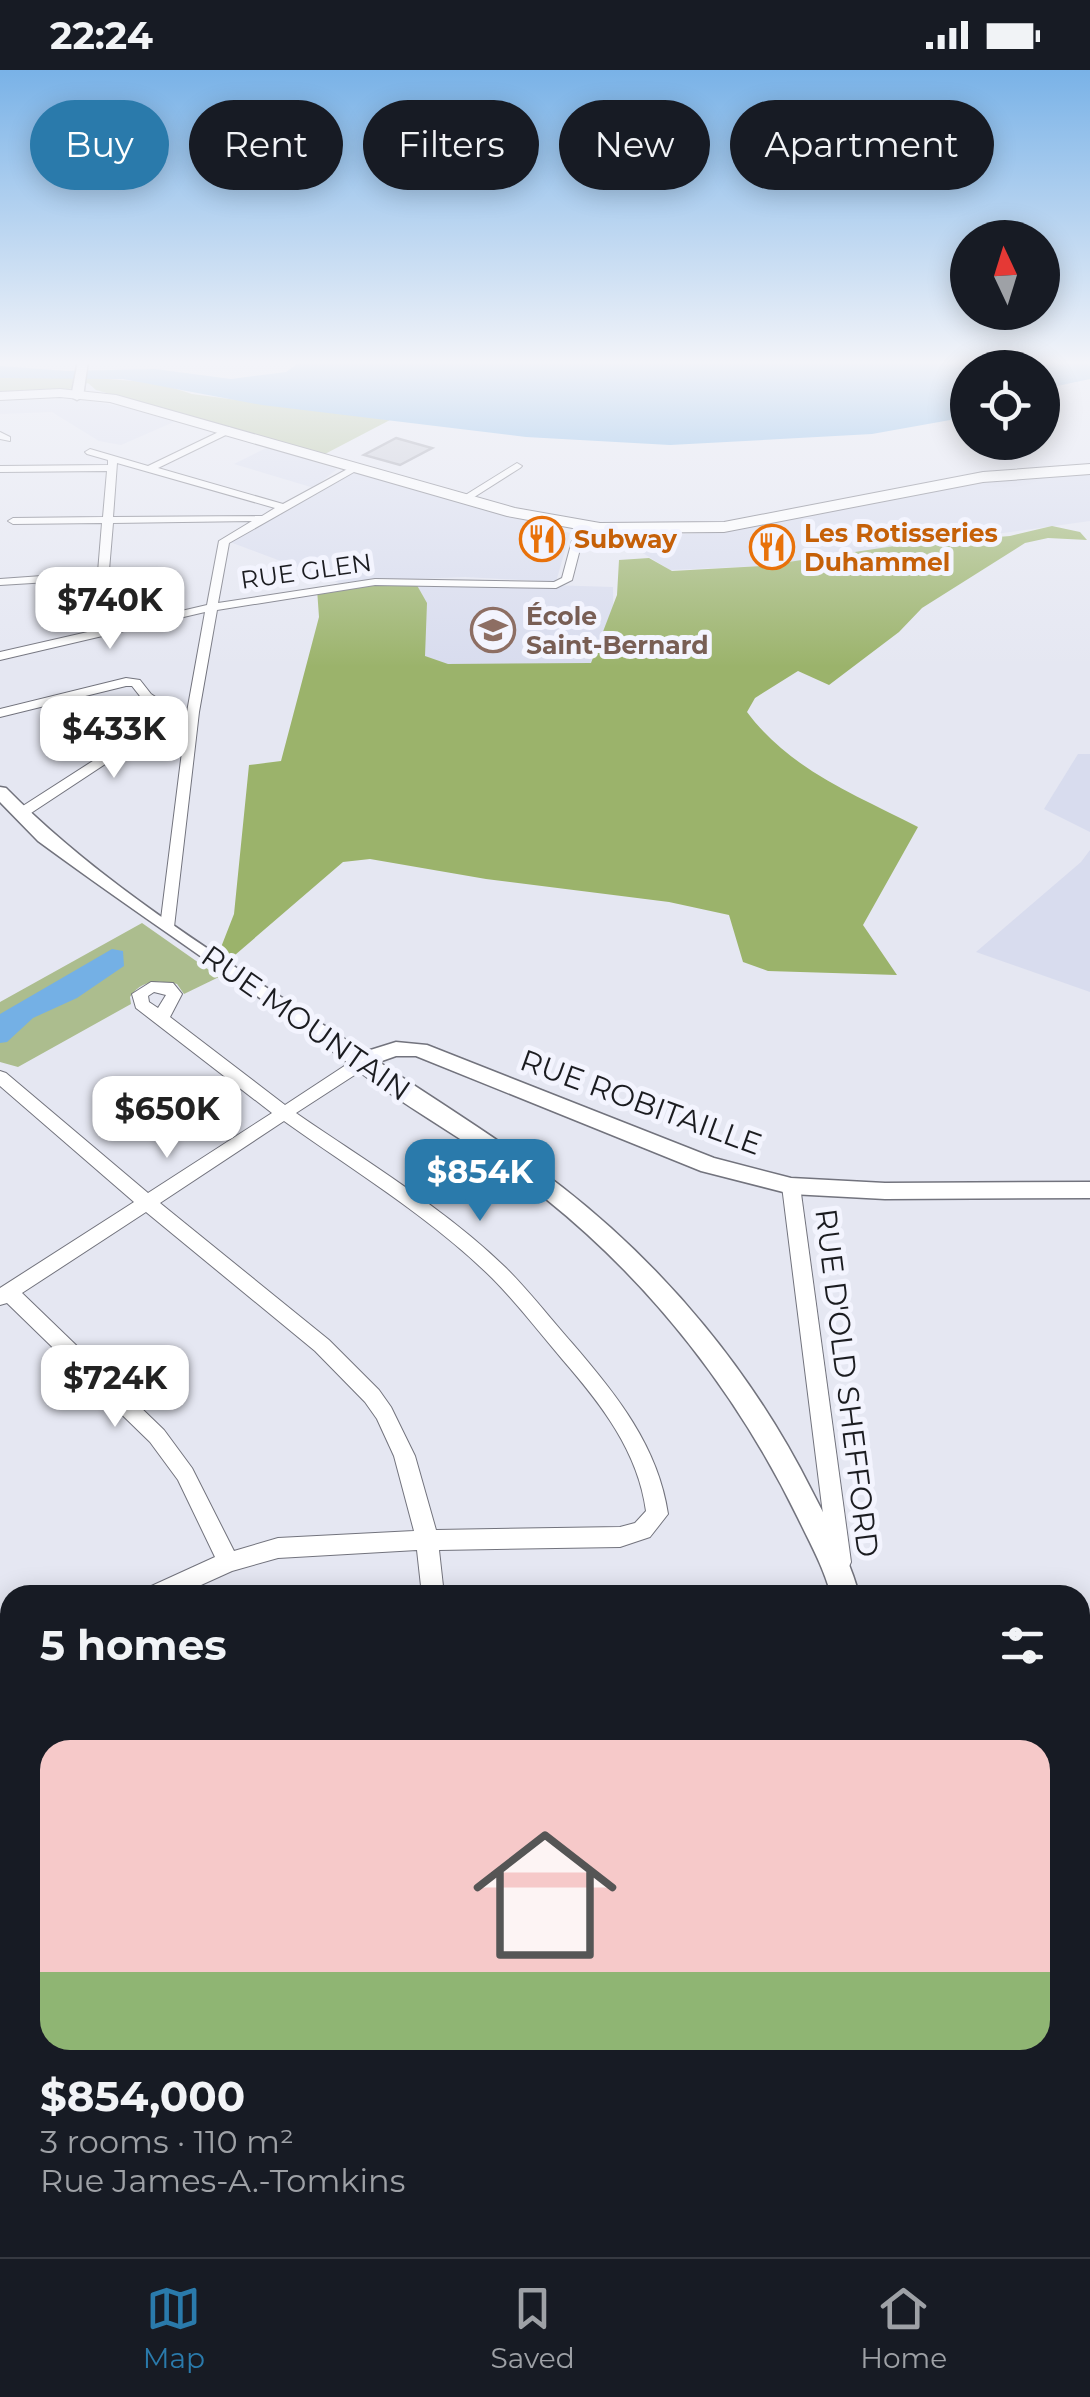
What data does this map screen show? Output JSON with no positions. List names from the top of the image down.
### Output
{
  "streets": {
    "street": [
      "RUE GLEN",
      "RUE MOUNTAIN",
      "RUE ROBITAILLE",
      "RUE D'OLD SHEFFORD"
    ]
  },
  "crossings": [
    ["RUE MOUNTAIN", "RUE ROBITAILLE"],
    ["RUE ROBITAILLE", "RUE D'OLD SHEFFORD"]
  ],
  "places": {
    "restaurant": ["Subway", "Les Rotisseries Duhammel"],
    "school or university": ["École Saint-Bernard"]
  },
  "north": "top",
  "page": {
    "status": "22:24",
    "chip": [
      "Buy",
      "Rent",
      "Filters",
      "New",
      "Apartment"
    ],
    "price": [
      "$740K",
      "$433K",
      "$650K",
      "$854K",
      "$724K"
    ],
    "heading": "5 homes",
    "list": [
      {
        "name": "$854,000",
        "note": "3 rooms · 110 m² · Rue James-A.-Tomkins"
      }
    ],
    "tabs": ["Map", "Saved", "Home"]
  }
}
